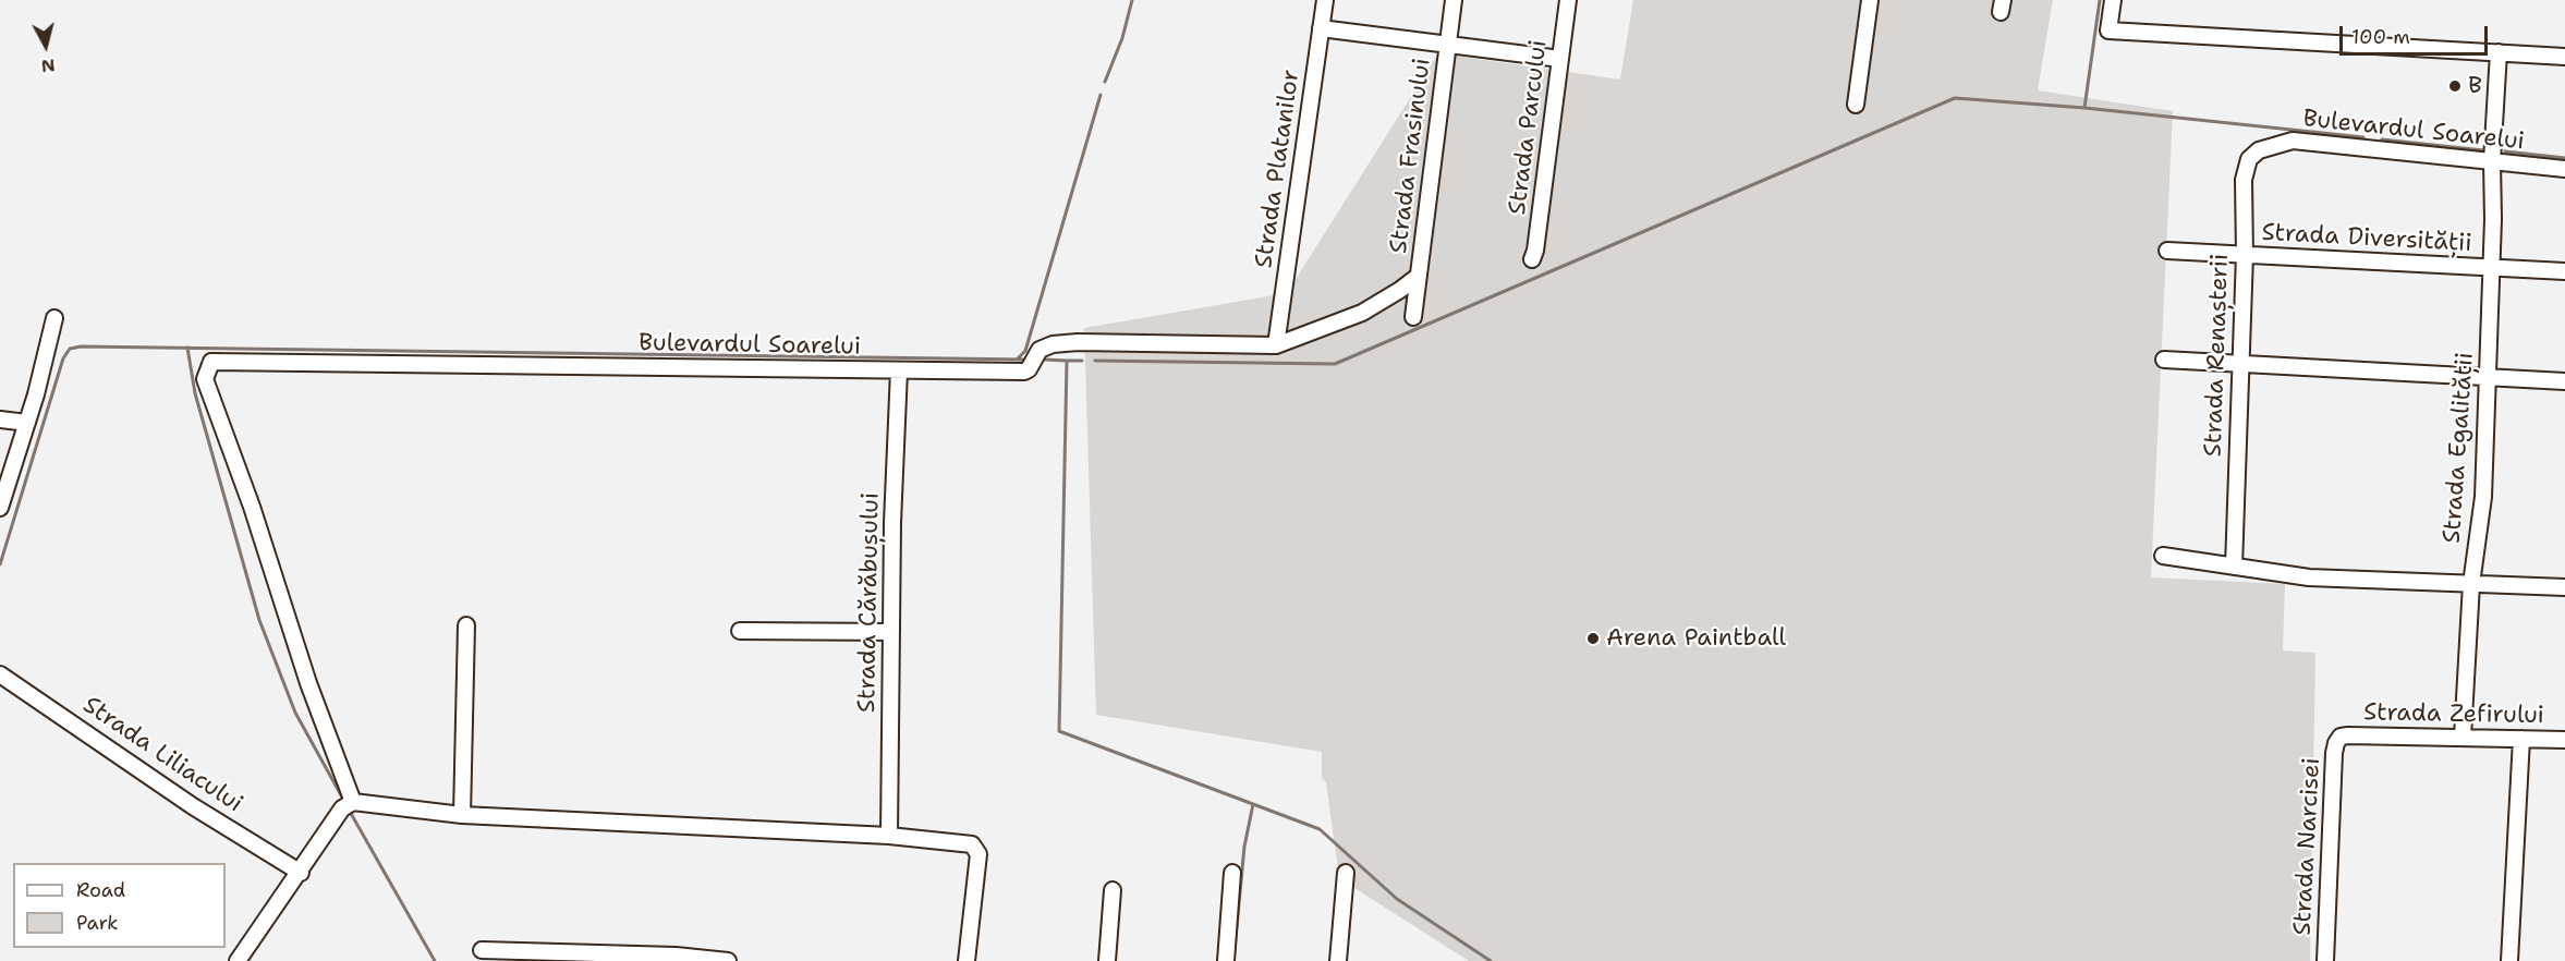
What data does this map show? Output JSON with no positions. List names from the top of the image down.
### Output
{
  "streets": {
    "street": [
      "Strada Parcului",
      "Bulevardul Soarelui",
      "Strada Frasinului",
      "Strada Platanilor",
      "Strada Diversității",
      "Strada Renașterii",
      "Strada Egalității",
      "Strada Cărăbușului",
      "Strada Zefirului",
      "Strada Liliacului",
      "Strada Narcisei"
    ]
  },
  "crossings": [
    ["Bulevardul Soarelui", "Strada Platanilor"],
    ["Bulevardul Soarelui", "Strada Renașterii"],
    ["Bulevardul Soarelui", "Strada Egalității"],
    ["Bulevardul Soarelui", "Strada Cărăbușului"],
    ["Strada Diversității", "Strada Renașterii"],
    ["Strada Diversității", "Strada Egalității"],
    ["Strada Egalității", "Strada Zefirului"],
    ["Strada Zefirului", "Strada Narcisei"]
  ],
  "places": ["B", "Arena Paintball"],
  "legend": ["Road", "Park"],
  "scale_bar": "100 m",
  "north": "bottom"
}
